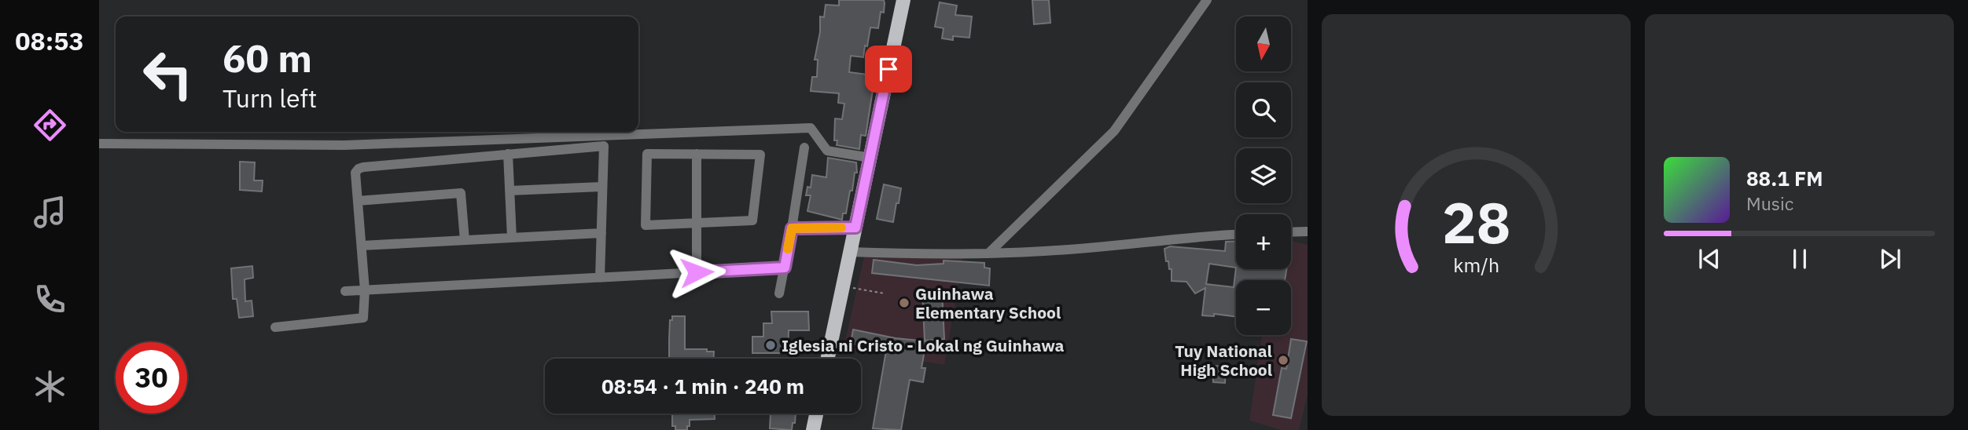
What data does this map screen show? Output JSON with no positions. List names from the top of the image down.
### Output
{
  "places": ["Guinhawa Elementary School", "Iglesia ni Cristo - Lokal ng Guinhawa", "Tuy National High School"],
  "north": "bottom",
  "page": {
    "tabs": "08:53",
    "map_buttons": ["+", "−"],
    "turn": ["60 m", "Turn left"],
    "song": ["88.1 FM", "Music"],
    "limit": "30",
    "trip": "08:54 · 1 min · 240 m",
    "gauge": ["28", "km/h"]
  }
}
